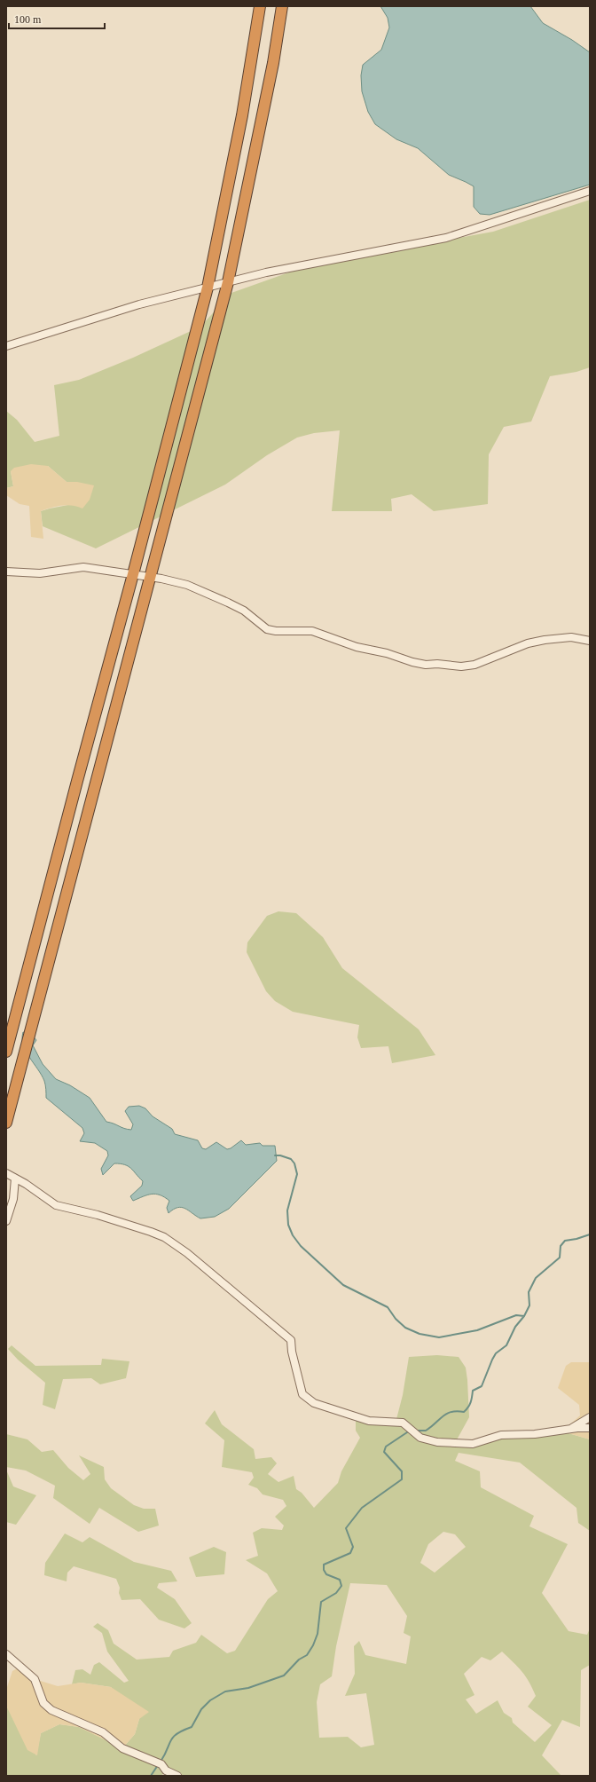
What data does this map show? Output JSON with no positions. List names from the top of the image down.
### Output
{
  "scale_bar": "100 m"
}
